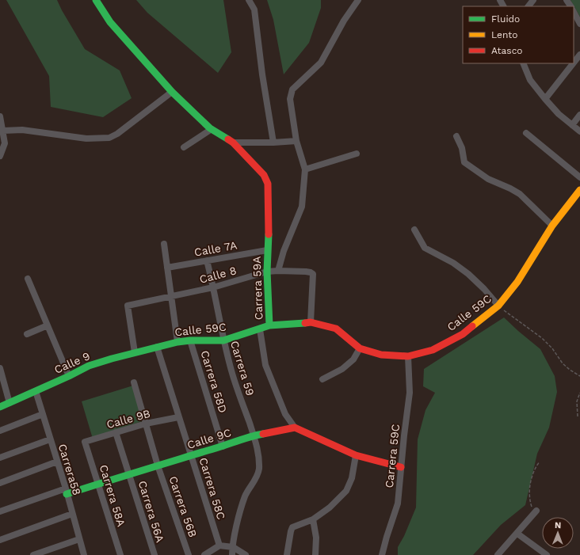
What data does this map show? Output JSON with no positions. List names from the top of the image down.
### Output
{
  "streets": {
    "street": [
      "Calle 7A",
      "Calle 8",
      "Carrera 59A",
      "Calle 59C",
      "Calle 9",
      "Carrera 59",
      "Carrera 58D",
      "Calle 9B",
      "Calle 9C",
      "Carrera 59C",
      "Carrera58",
      "Carrera 58C",
      "Carrera 58A",
      "Carrera 56B",
      "Carrera 56A"
    ]
  },
  "crossings": [
    ["Calle 7A", "Carrera 59A"],
    ["Calle 7A", "Carrera 59"],
    ["Calle 8", "Carrera 59A"],
    ["Calle 8", "Calle 59C"],
    ["Calle 8", "Calle 9"],
    ["Calle 8", "Carrera 59"],
    ["Carrera 59A", "Calle 59C"],
    ["Carrera 59A", "Calle 9C"],
    ["Calle 59C", "Calle 9"],
    ["Calle 59C", "Carrera 59"],
    ["Calle 59C", "Carrera 58D"],
    ["Calle 59C", "Carrera 59C"],
    ["Calle 59C", "Carrera 58C"],
    ["Calle 9", "Carrera58"],
    ["Calle 9", "Carrera 58C"],
    ["Carrera 59", "Calle 9C"],
    ["Carrera 58D", "Calle 9C"],
    ["Calle 9B", "Carrera 58C"],
    ["Calle 9B", "Carrera 58A"],
    ["Calle 9B", "Carrera 56B"],
    ["Calle 9B", "Carrera 56A"],
    ["Calle 9C", "Carrera58"],
    ["Calle 9C", "Carrera 58C"],
    ["Calle 9C", "Carrera 58A"],
    ["Calle 9C", "Carrera 56B"],
    ["Calle 9C", "Carrera 56A"]
  ],
  "legend": ["Fluido", "Lento", "Atasco"],
  "north": "top"
}
